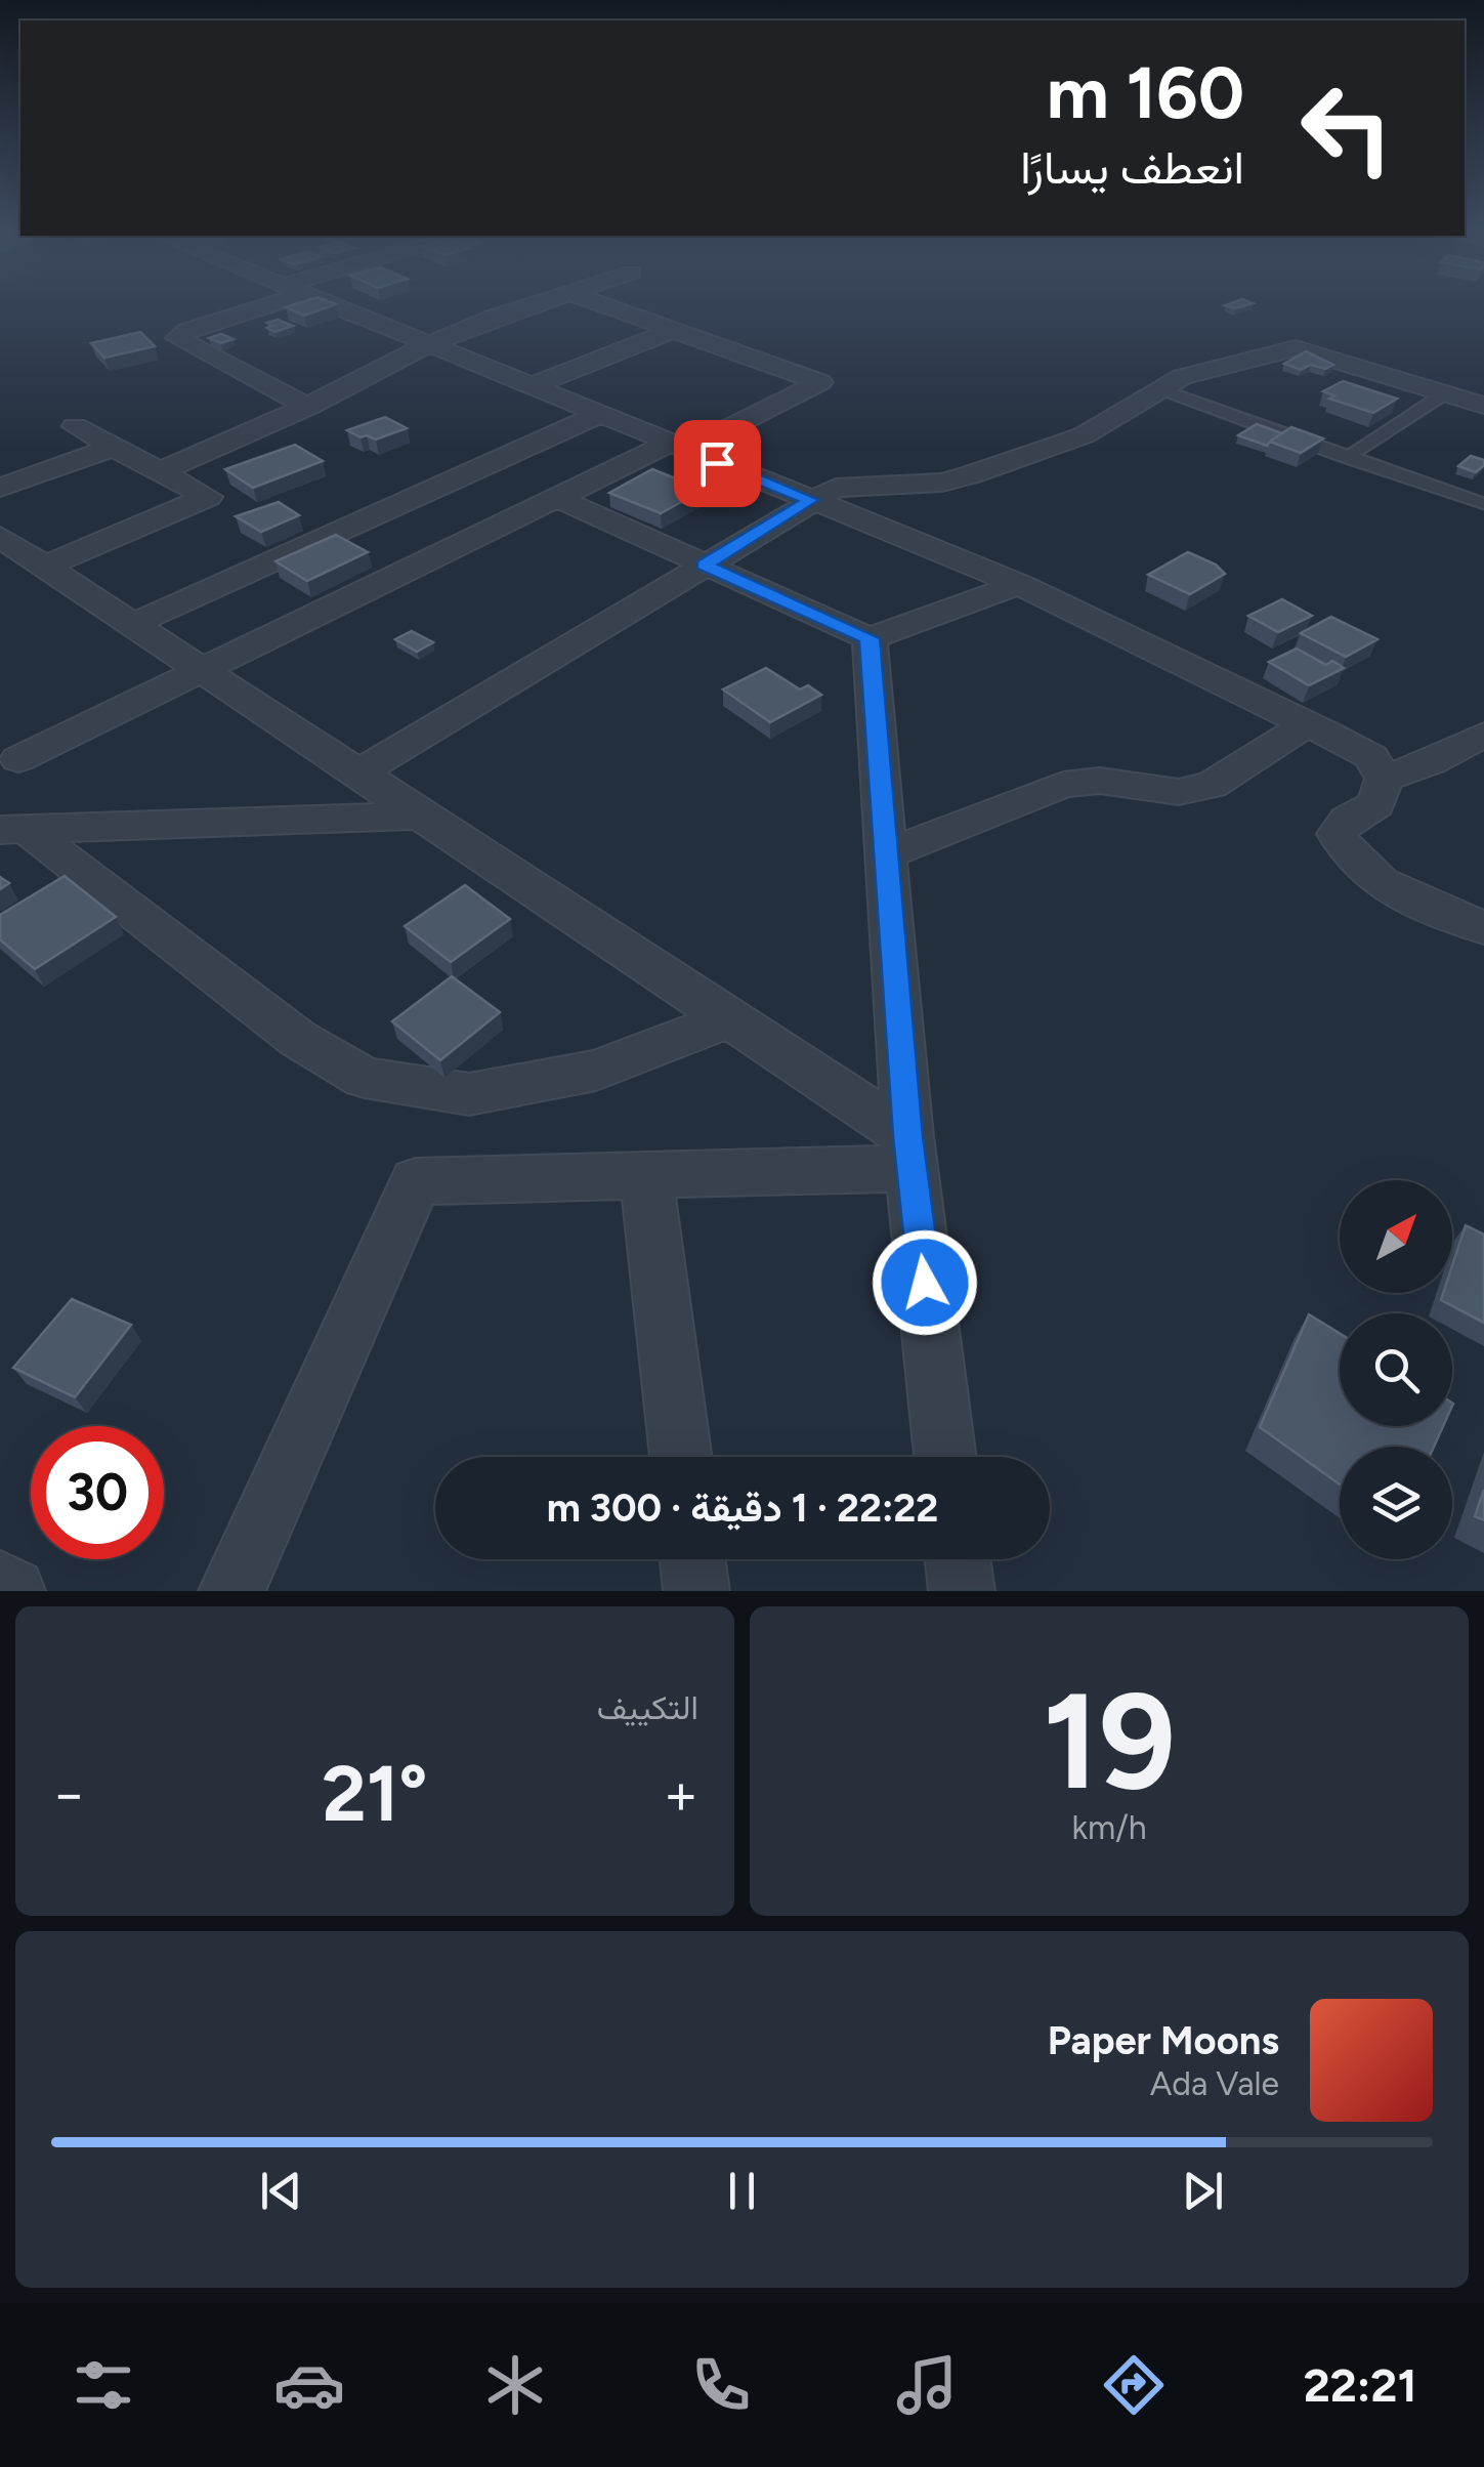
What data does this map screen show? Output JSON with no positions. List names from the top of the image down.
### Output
{
  "north": "top right",
  "page": {
    "turn": ["160 m", "انعطف يسارًا"],
    "limit": "30",
    "trip": "22:22 · 1 دقيقة · 300 m",
    "tile": [
      ["19", "km/h"],
      "التكييف"
    ],
    "heat": ["−", "21°", "+"],
    "song": ["Paper Moons", "Ada Vale"],
    "tabs": "22:21"
  }
}
